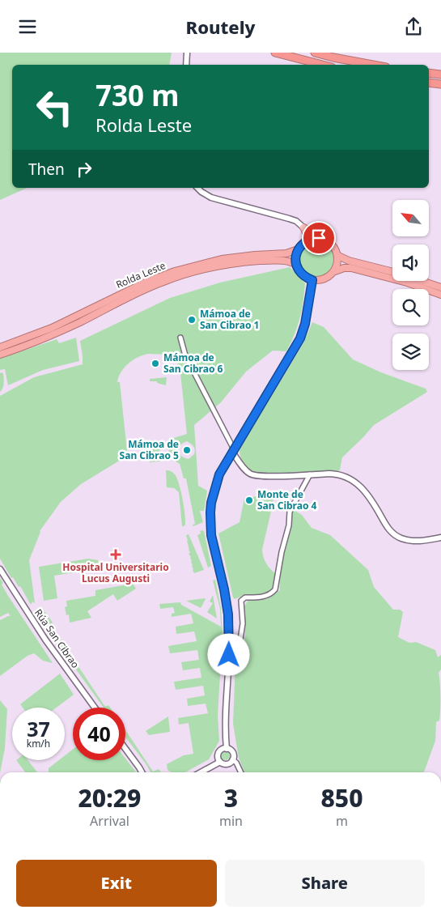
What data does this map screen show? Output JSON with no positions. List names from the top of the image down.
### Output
{
  "streets": {
    "highway": ["Rolda Leste"],
    "street": ["Rúa San Cibrao"]
  },
  "places": {
    "other": [
      "Mámoa de San Cibrao 1",
      "Mámoa de San Cibrao 6",
      "Mámoa de San Cibrao 5",
      "Monte de San Cibrao 4"
    ],
    "health": ["Hospital Universitario Lucus Augusti"]
  },
  "north": "top left",
  "page": {
    "header": "Routely",
    "turn": ["730 m", "Rolda Leste"],
    "then": "Then",
    "speed": "37 km/h",
    "limit": "40",
    "eta": [
      "20:29",
      "Arrival",
      "3",
      "min",
      "850",
      "m"
    ],
    "buttons": ["Exit", "Share"]
  }
}
